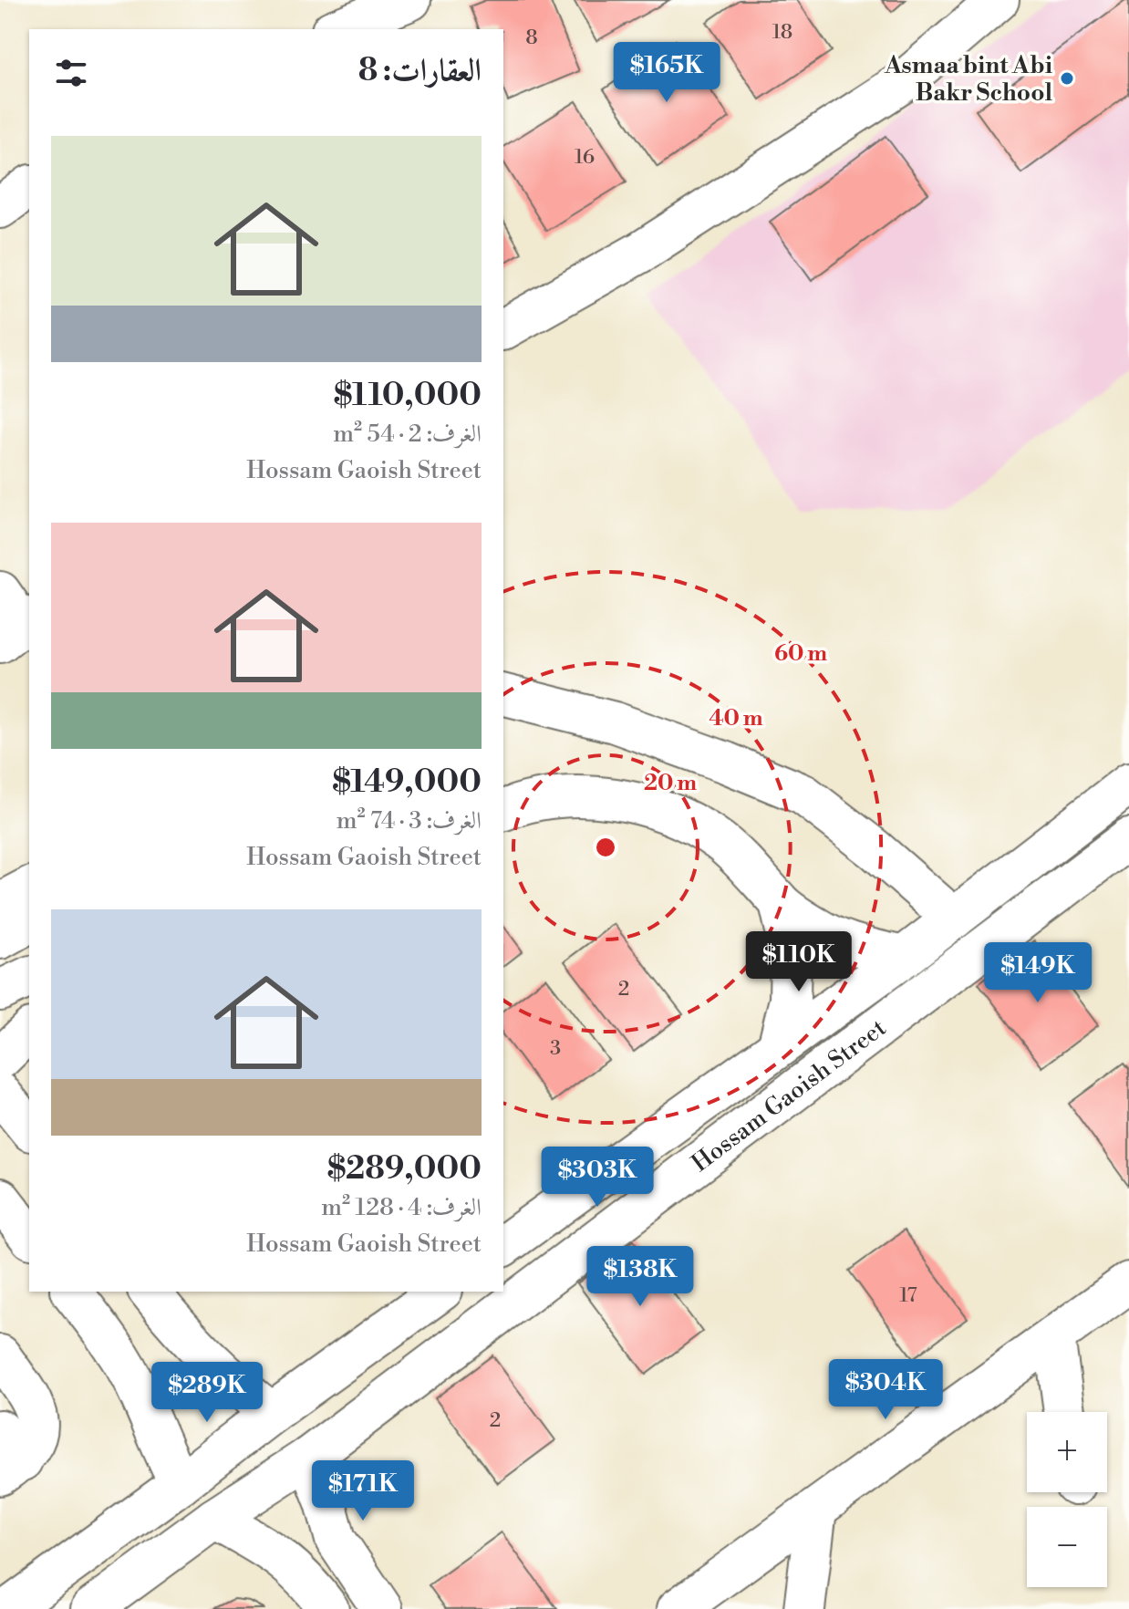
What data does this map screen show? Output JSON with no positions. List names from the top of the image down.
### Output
{
  "streets": {
    "street": ["Hossam Gaoish Street"]
  },
  "places": ["Asmaa bint Abi Bakr School"],
  "house_numbers": [
    "18",
    "8",
    "16",
    "2",
    "3",
    "17",
    "2"
  ],
  "page": {
    "heading": "العقارات: 8",
    "price": [
      "$165K",
      "$110K",
      "$149K",
      "$303K",
      "$138K",
      "$304K",
      "$289K",
      "$171K"
    ],
    "list": [
      {
        "name": "$110,000",
        "note": "الغرف: 2 · 54 m² · Hossam Gaoish Street"
      },
      {
        "name": "$149,000",
        "note": "الغرف: 3 · 74 m² · Hossam Gaoish Street"
      },
      {
        "name": "$289,000",
        "note": "الغرف: 4 · 128 m² · Hossam Gaoish Street"
      }
    ],
    "map_buttons": ["+", "−"]
  },
  "rings": ["60 m", "40 m", "20 m"]
}
